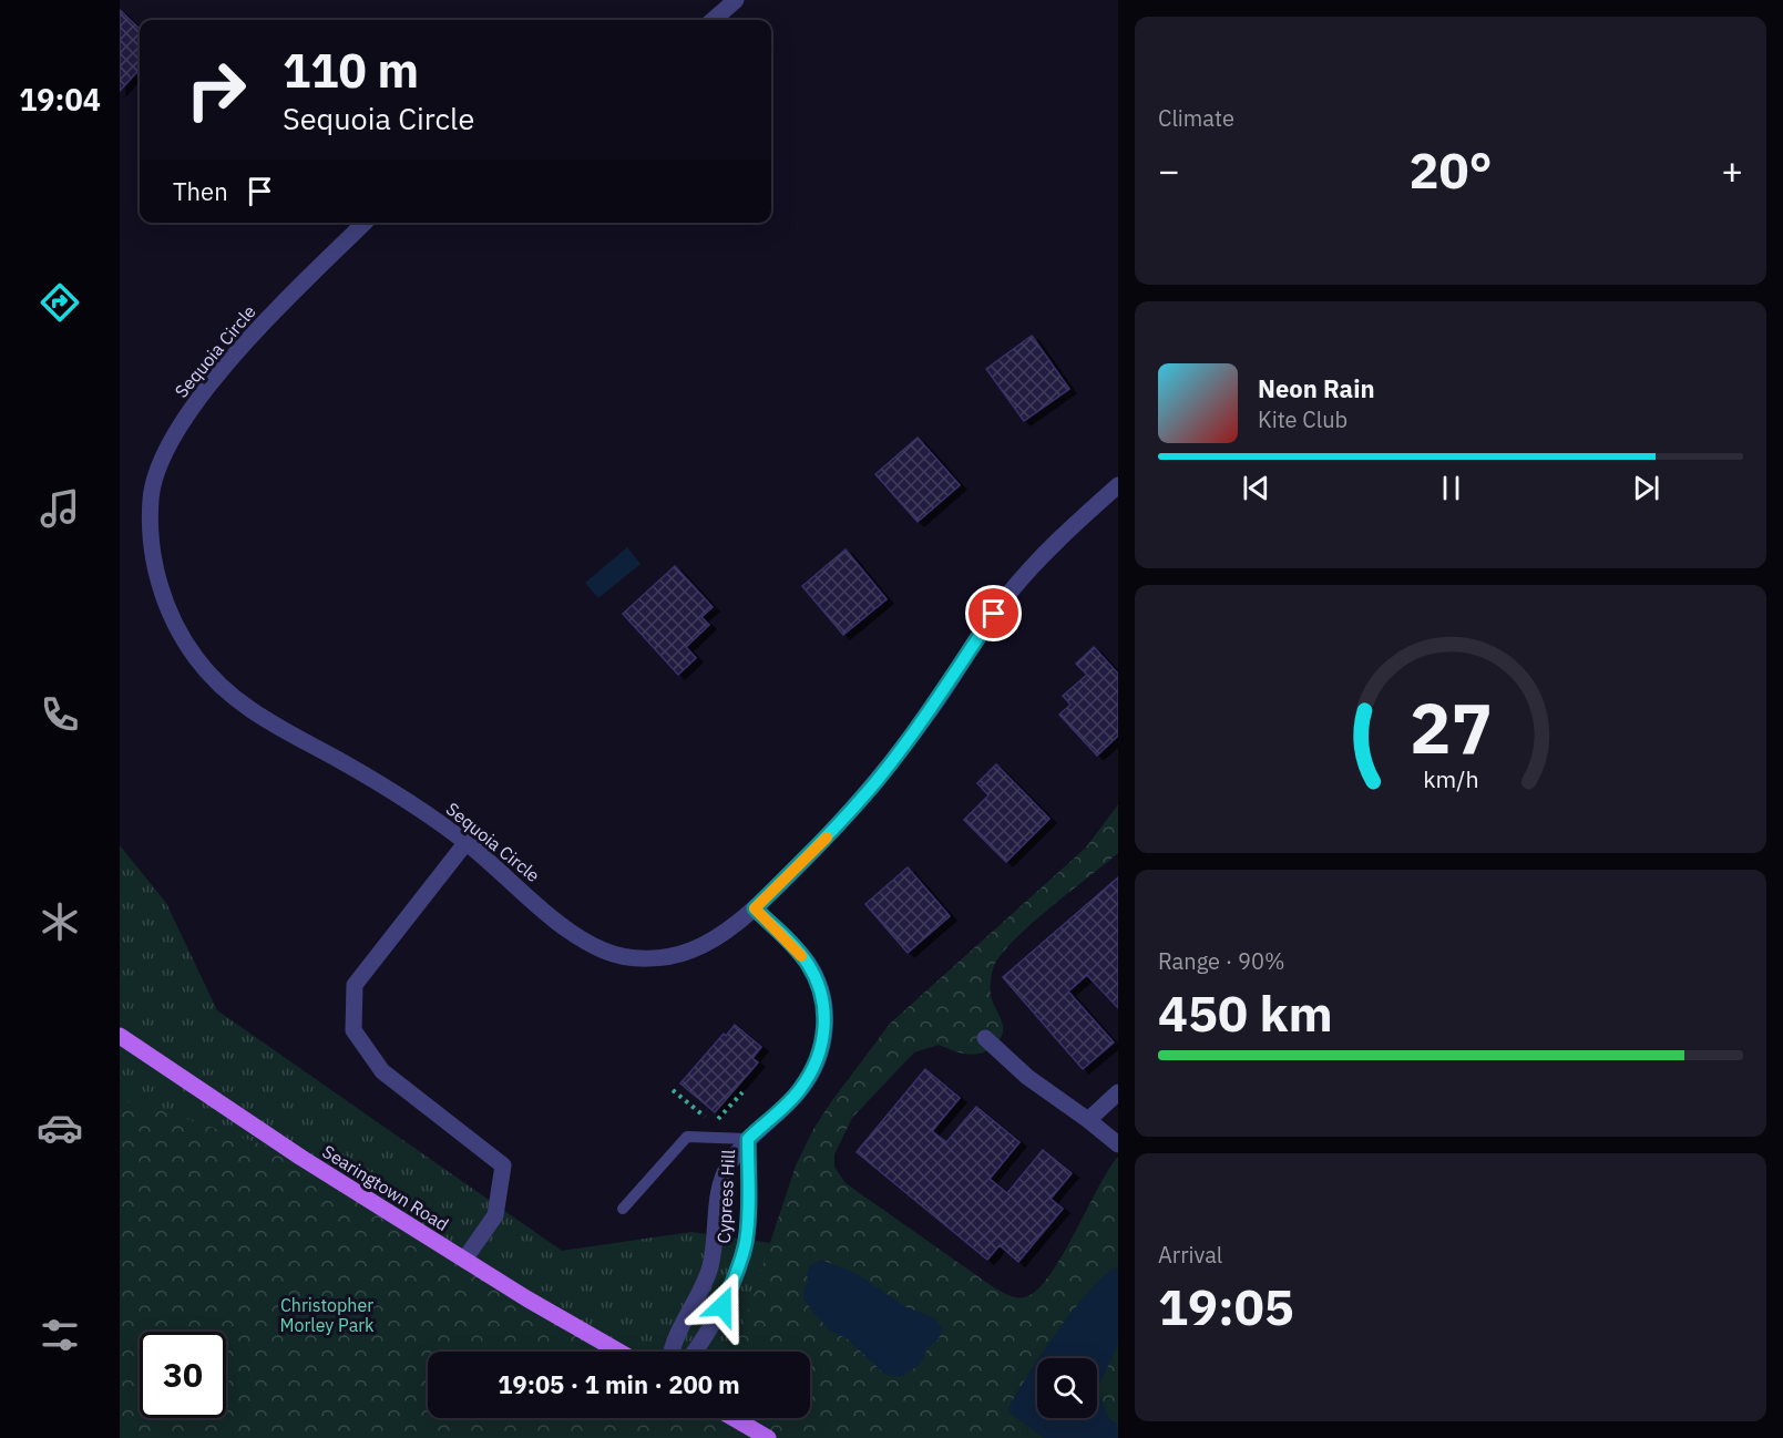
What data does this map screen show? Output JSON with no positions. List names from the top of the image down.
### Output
{
  "streets": {
    "main road": ["Searingtown Road"],
    "street": ["Sequoia Circle", "Cypress Hill"]
  },
  "crossings": [
    ["Sequoia Circle", "Cypress Hill"]
  ],
  "parks": ["Christopher Morley Park"],
  "page": {
    "tabs": "19:04",
    "tile": [
      "Climate",
      ["Range · 90%", "450 km"],
      ["Arrival", "19:05"]
    ],
    "turn": ["110 m", "Sequoia Circle"],
    "heat": ["−", "20°", "+"],
    "then": "Then",
    "song": ["Neon Rain", "Kite Club"],
    "limit": "30",
    "trip": "19:05 · 1 min · 200 m",
    "gauge": ["27", "km/h"]
  }
}
